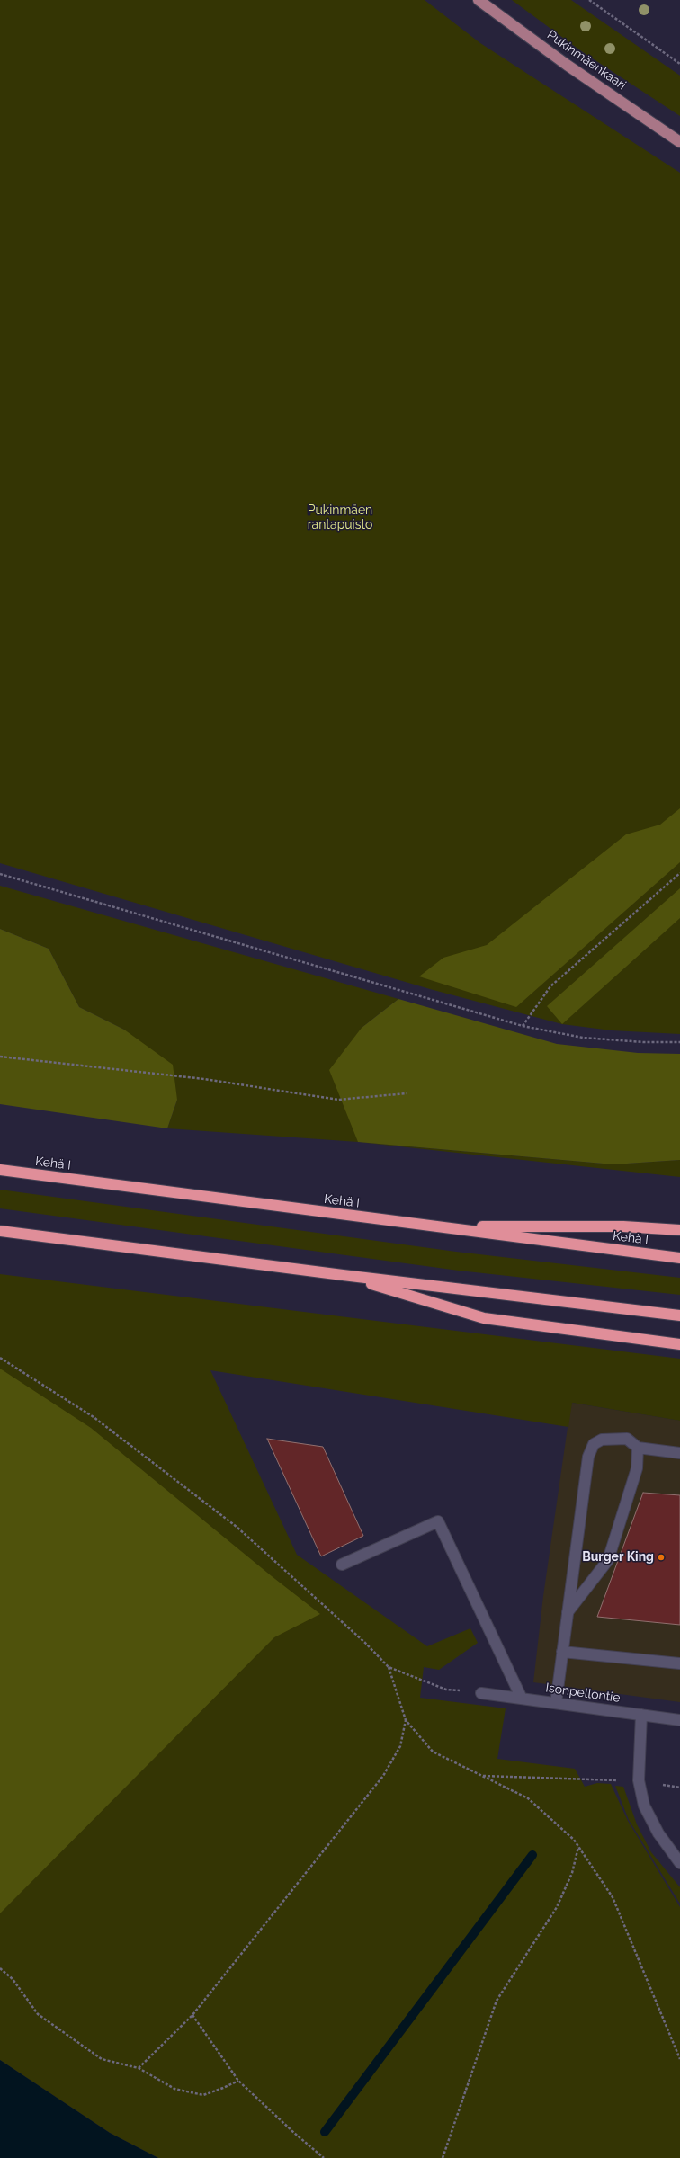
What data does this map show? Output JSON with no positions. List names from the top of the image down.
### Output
{
  "streets": {
    "highway": ["Kehä I"],
    "main road": ["Pukinmäenkaari"],
    "street": ["Isonpellontie"]
  },
  "parks": ["Pukinmäen rantapuisto"],
  "places": ["Burger King"]
}
